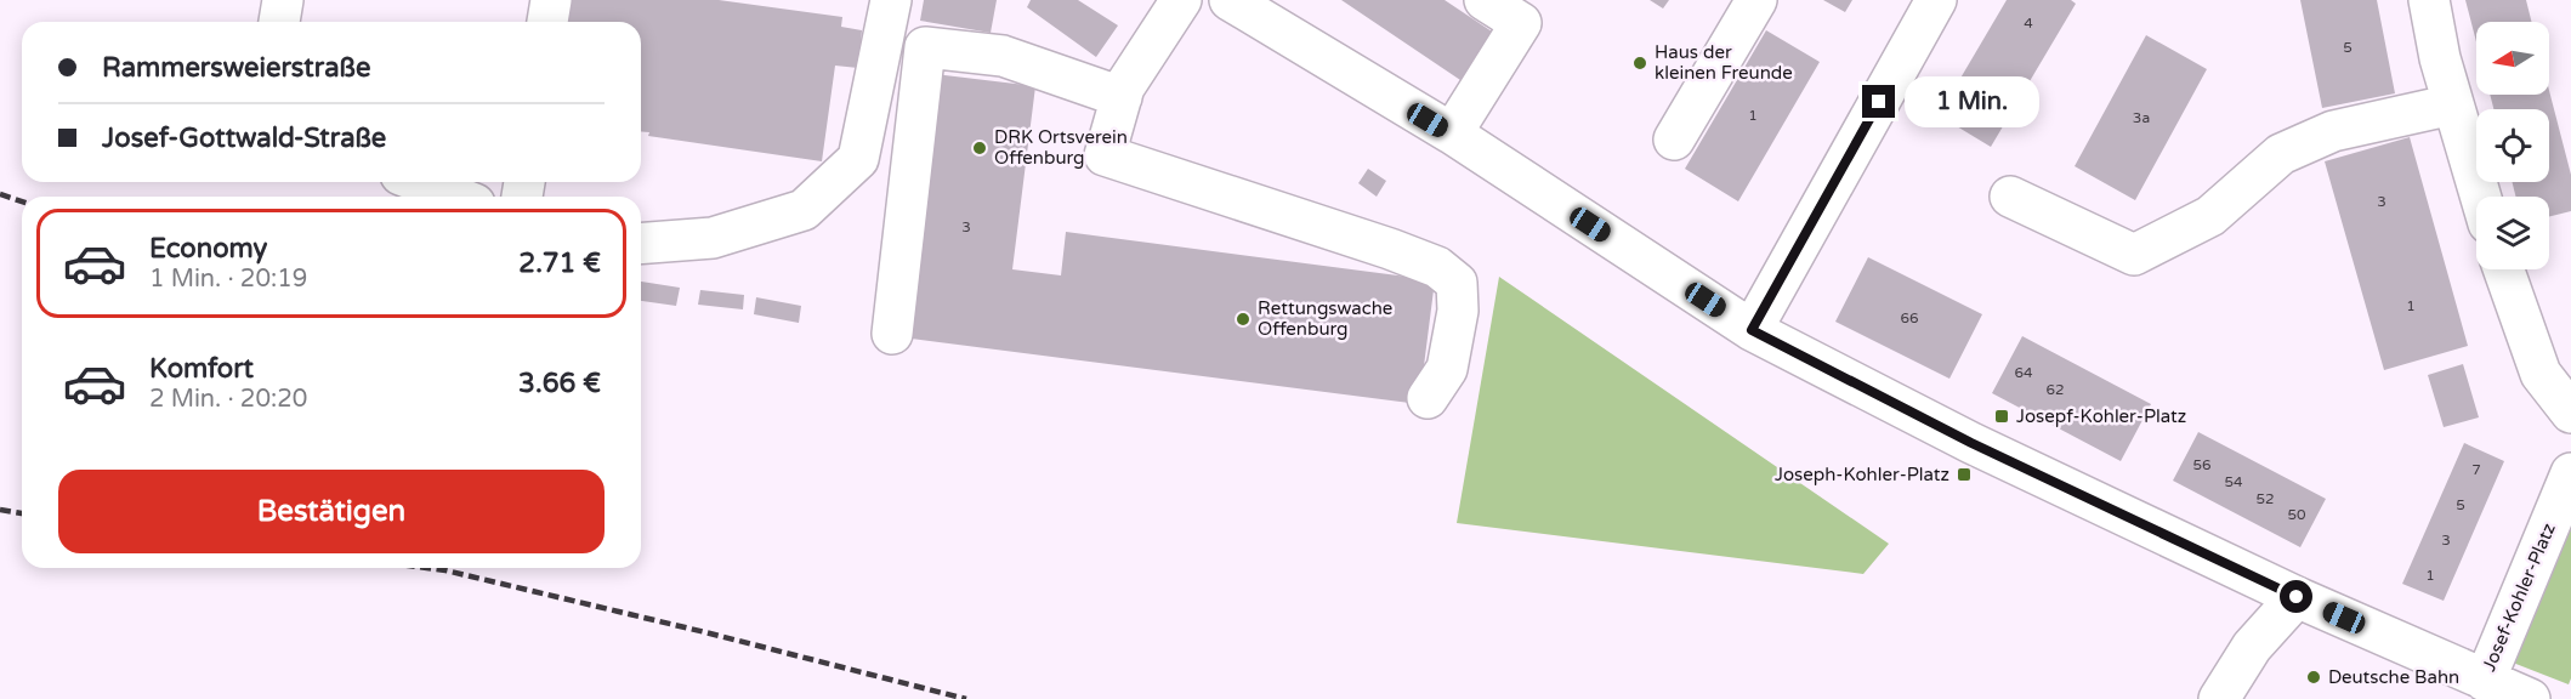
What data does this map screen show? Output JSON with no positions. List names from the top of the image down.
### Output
{
  "streets": {
    "street": ["Josef-Kohler-Platz"]
  },
  "places": {
    "other": [
      "Haus der kleinen Freunde",
      "DRK Ortsverein Offenburg",
      "Rettungswache Offenburg",
      "Deutsche Bahn"
    ],
    "transit": ["Josepf-Kohler-Platz", "Joseph-Kohler-Platz"]
  },
  "house_numbers": [
    "4",
    "5",
    "1",
    "3a",
    "3",
    "3",
    "1",
    "66",
    "64",
    "62",
    "56",
    "7",
    "54",
    "52",
    "5",
    "50",
    "3",
    "1"
  ],
  "north": "left",
  "page": {
    "banner": ["Rammersweierstraße", "Josef-Gottwald-Straße"],
    "bubble": "1 Min.",
    "list": [
      {
        "name": "Economy",
        "note": "1 Min. · 20:19",
        "value": "2.71 €"
      },
      {
        "name": "Komfort",
        "note": "2 Min. · 20:20",
        "value": "3.66 €"
      }
    ],
    "buttons": "Bestätigen"
  }
}
